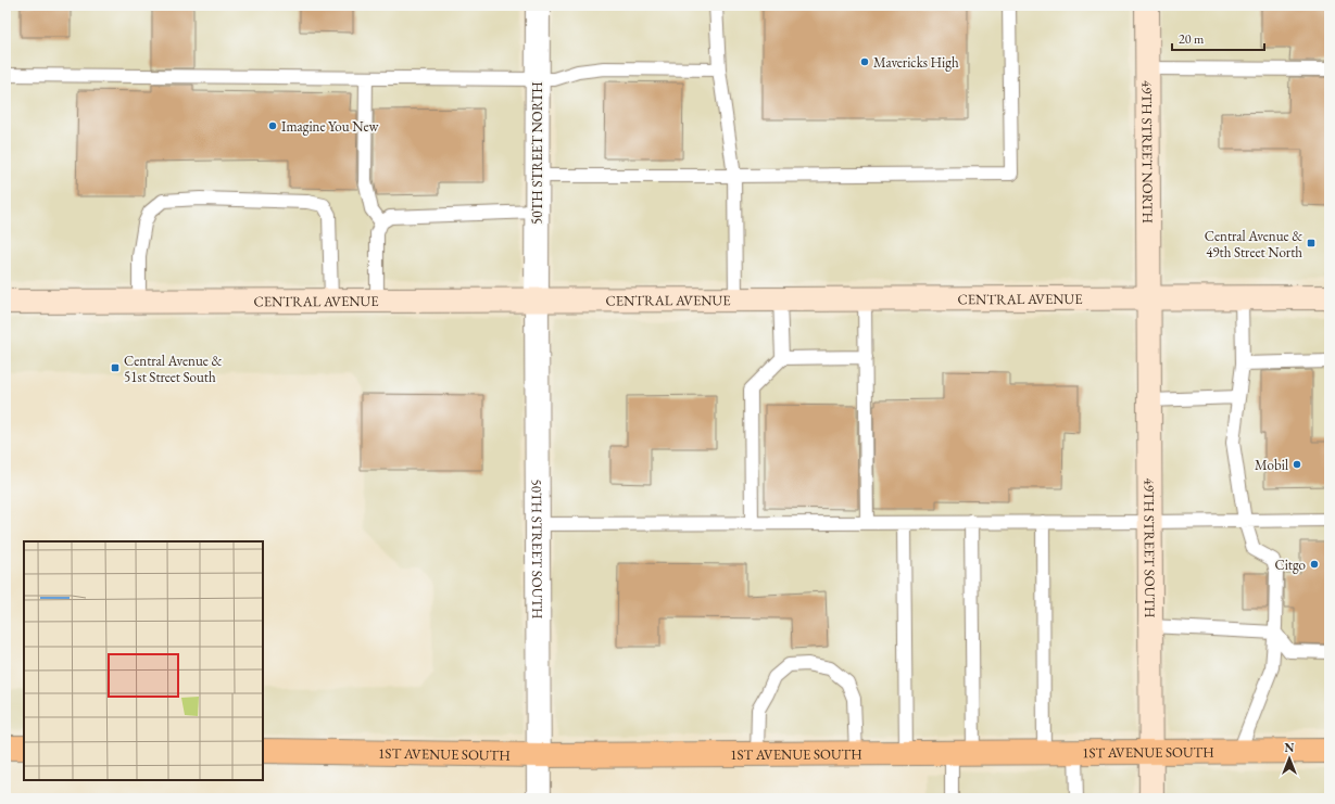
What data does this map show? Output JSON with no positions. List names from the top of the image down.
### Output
{
  "streets": {
    "main road": [
      "49TH STREET NORTH",
      "CENTRAL AVENUE",
      "49TH STREET SOUTH",
      "1ST AVENUE SOUTH"
    ],
    "street": ["50TH STREET NORTH", "50TH STREET SOUTH"]
  },
  "crossings": [
    ["49TH STREET NORTH", "CENTRAL AVENUE"],
    ["49TH STREET NORTH", "49TH STREET SOUTH"],
    ["50TH STREET NORTH", "CENTRAL AVENUE"],
    ["50TH STREET NORTH", "50TH STREET SOUTH"],
    ["CENTRAL AVENUE", "49TH STREET SOUTH"],
    ["CENTRAL AVENUE", "50TH STREET SOUTH"],
    ["49TH STREET SOUTH", "1ST AVENUE SOUTH"],
    ["50TH STREET SOUTH", "1ST AVENUE SOUTH"]
  ],
  "places": {
    "other": [
      "Mavericks High",
      "Imagine You New",
      "Mobil",
      "Citgo"
    ],
    "transit": ["Central Avenue & 49th Street North", "Central Avenue & 51st Street South"]
  },
  "scale_bar": "20 m",
  "north": "top"
}
